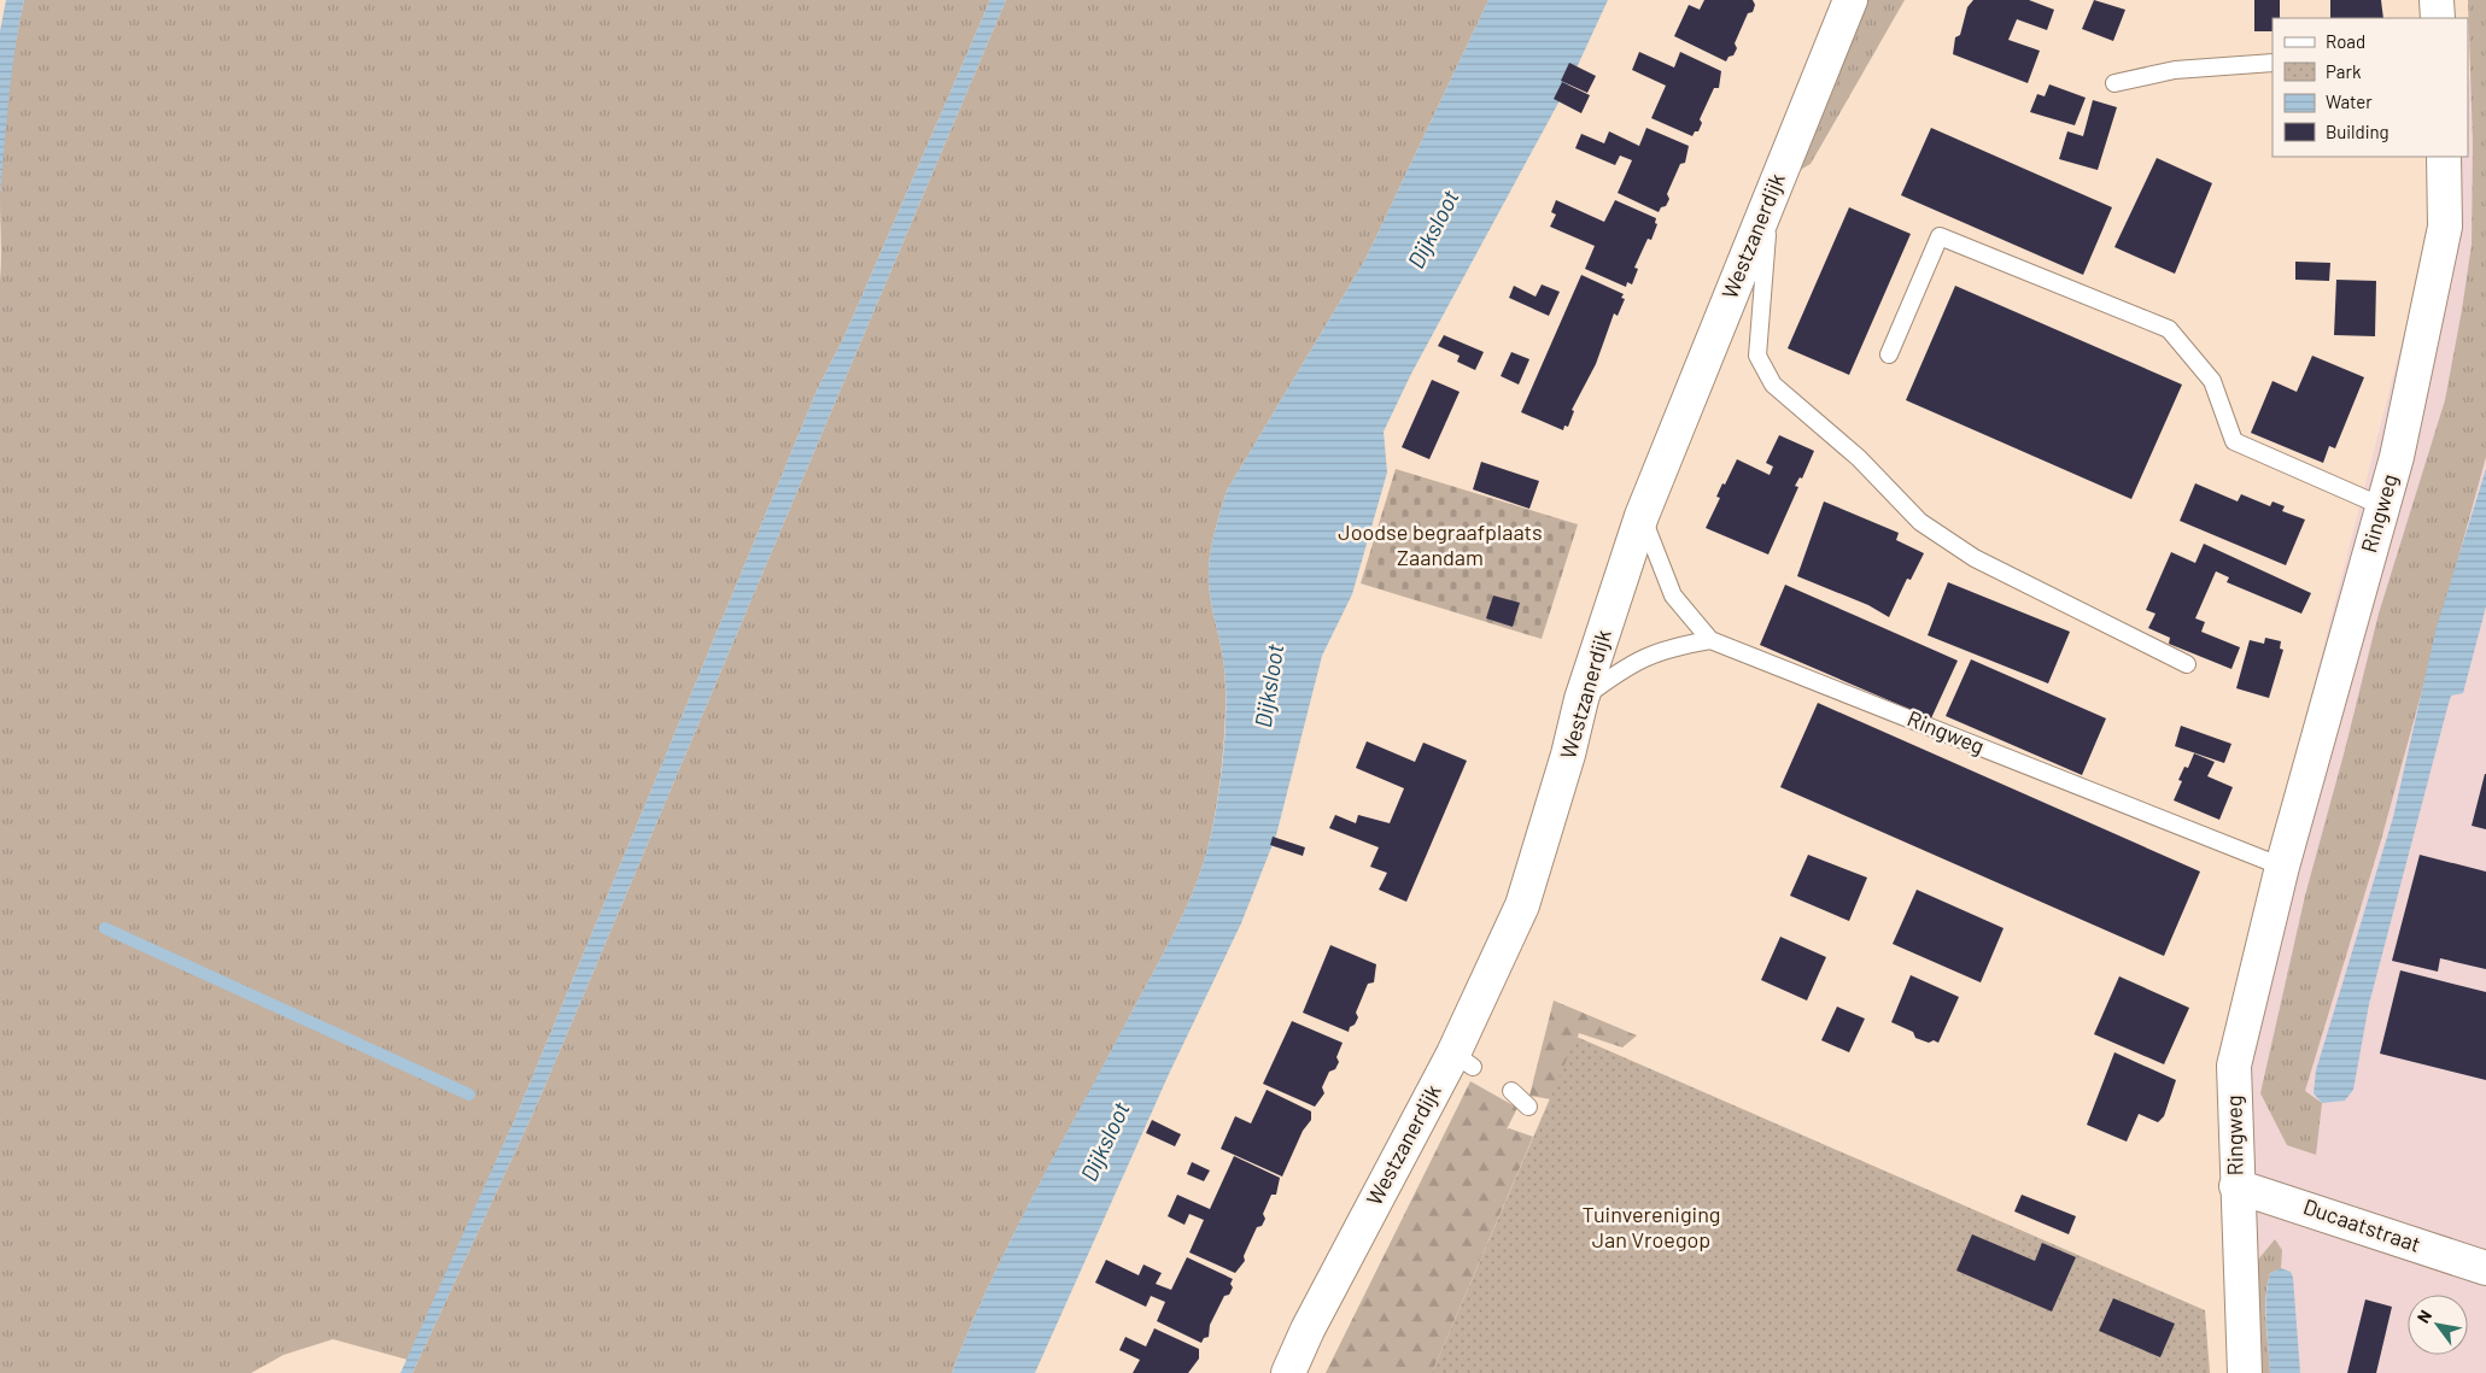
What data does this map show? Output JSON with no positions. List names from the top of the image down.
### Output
{
  "streets": {
    "street": ["Westzanerdijk", "Ringweg", "Ducaatstraat"]
  },
  "crossings": [
    ["Westzanerdijk", "Ringweg"],
    ["Ringweg", "Ducaatstraat"]
  ],
  "water": ["Dijksloot"],
  "parks": ["Joodse begraafplaats Zaandam", "Tuinvereniging Jan Vroegop"],
  "legend": [
    "Road",
    "Park",
    "Water",
    "Building"
  ],
  "north": "top left"
}
